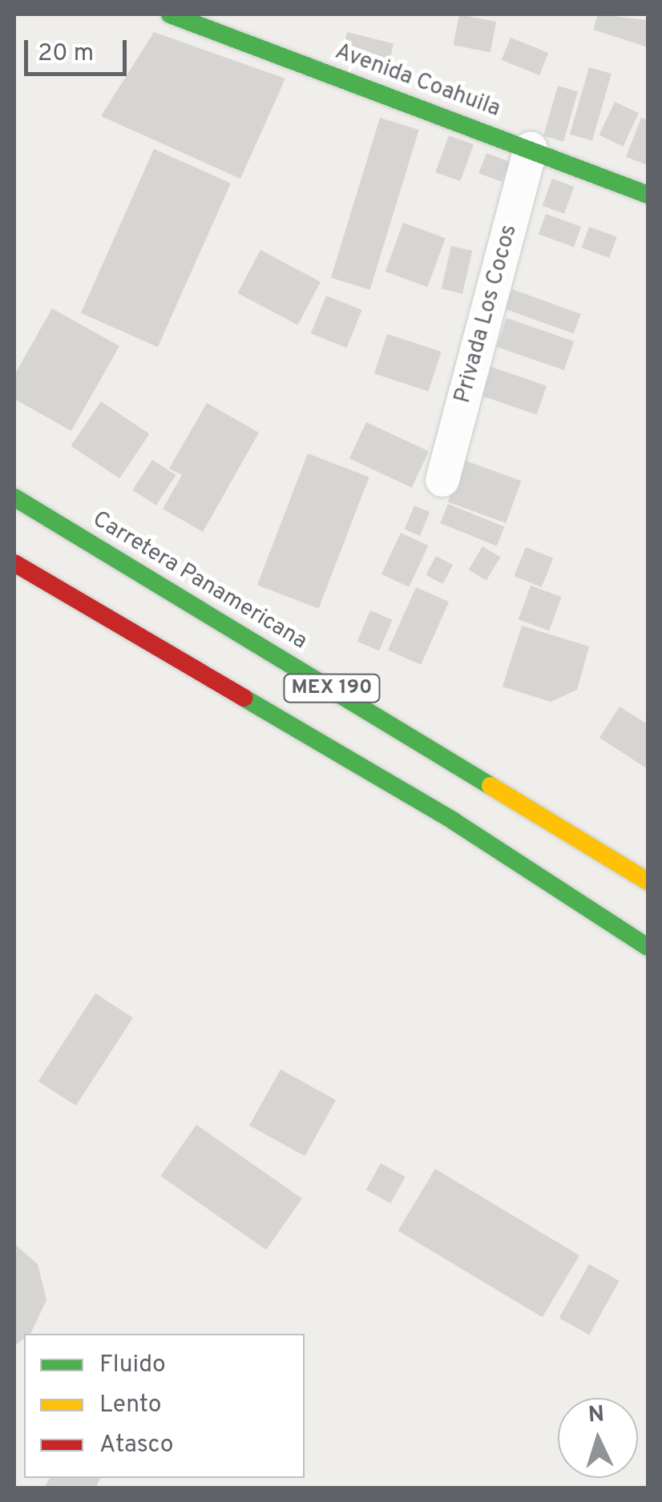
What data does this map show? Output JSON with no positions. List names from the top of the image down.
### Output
{
  "streets": {
    "main road": ["Avenida Coahuila", "Carretera Panamericana", "MEX 190"],
    "street": ["Privada Los Cocos"]
  },
  "crossings": [
    ["Avenida Coahuila", "Privada Los Cocos"]
  ],
  "legend": ["Fluido", "Lento", "Atasco"],
  "scale_bar": "20 m",
  "north": "top"
}
